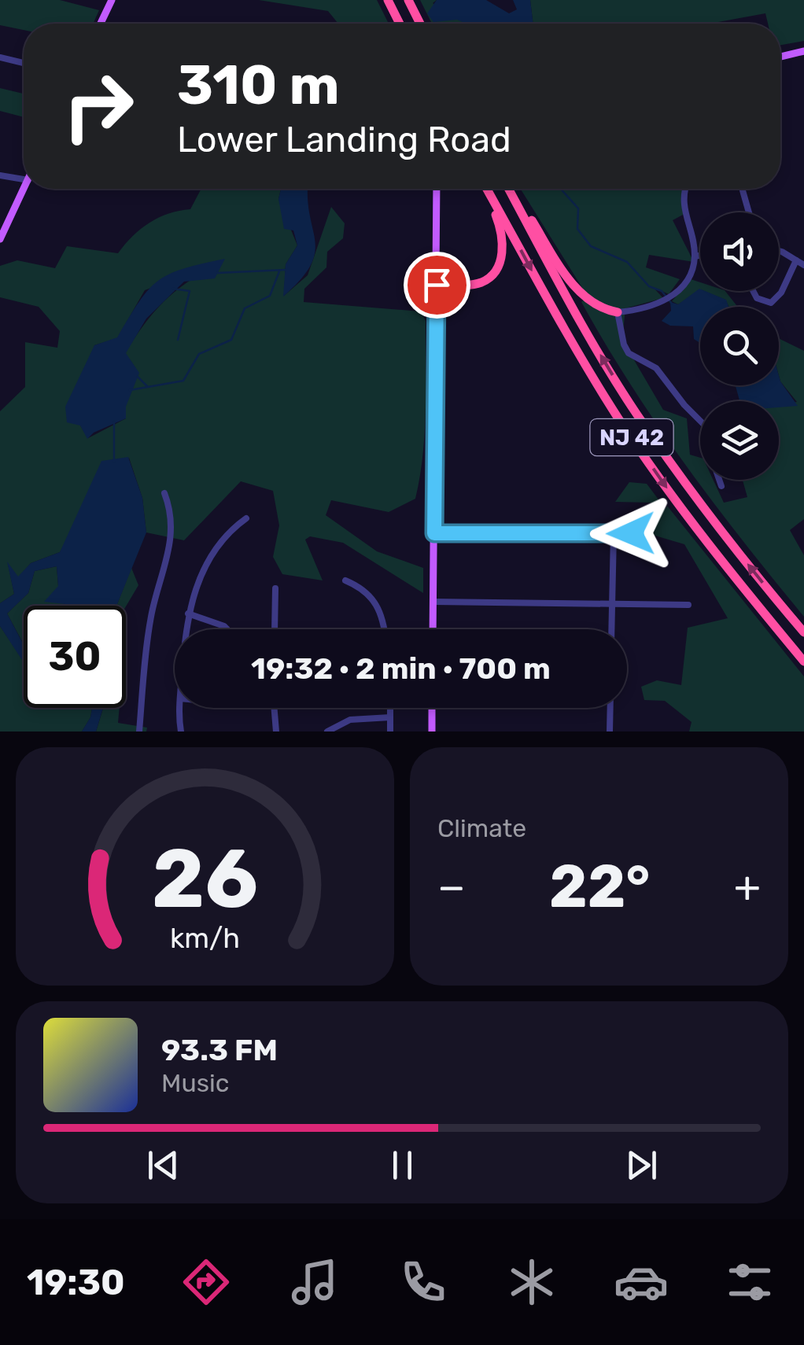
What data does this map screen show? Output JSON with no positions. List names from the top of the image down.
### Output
{
  "streets": {
    "highway": ["NJ 42"]
  },
  "page": {
    "turn": ["310 m", "Lower Landing Road"],
    "limit": "30",
    "trip": "19:32 · 2 min · 700 m",
    "tile": "Climate",
    "heat": ["−", "22°", "+"],
    "song": ["93.3 FM", "Music"],
    "tabs": "19:30",
    "gauge": ["26", "km/h"]
  }
}
